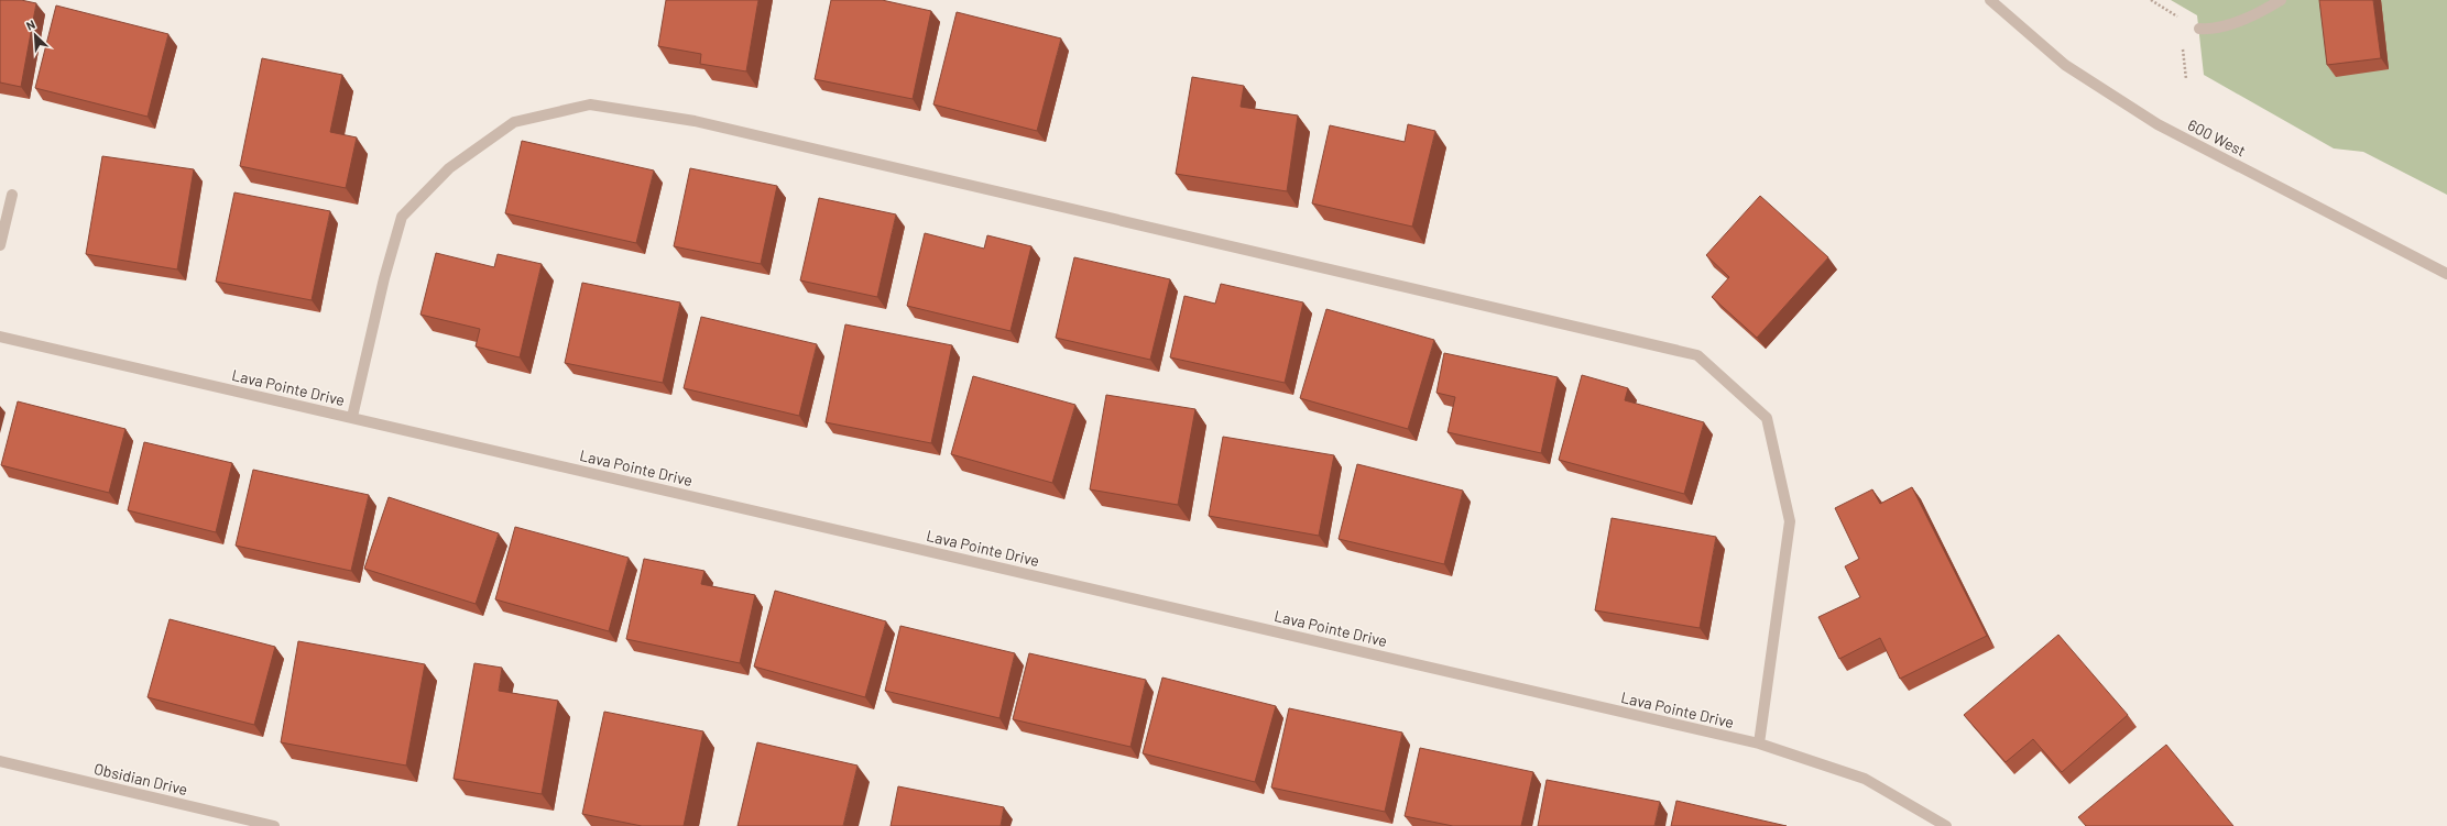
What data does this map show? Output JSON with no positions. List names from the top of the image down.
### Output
{
  "streets": {
    "street": ["600 West", "Lava Pointe Drive", "Obsidian Drive"]
  },
  "north": "top left"
}
